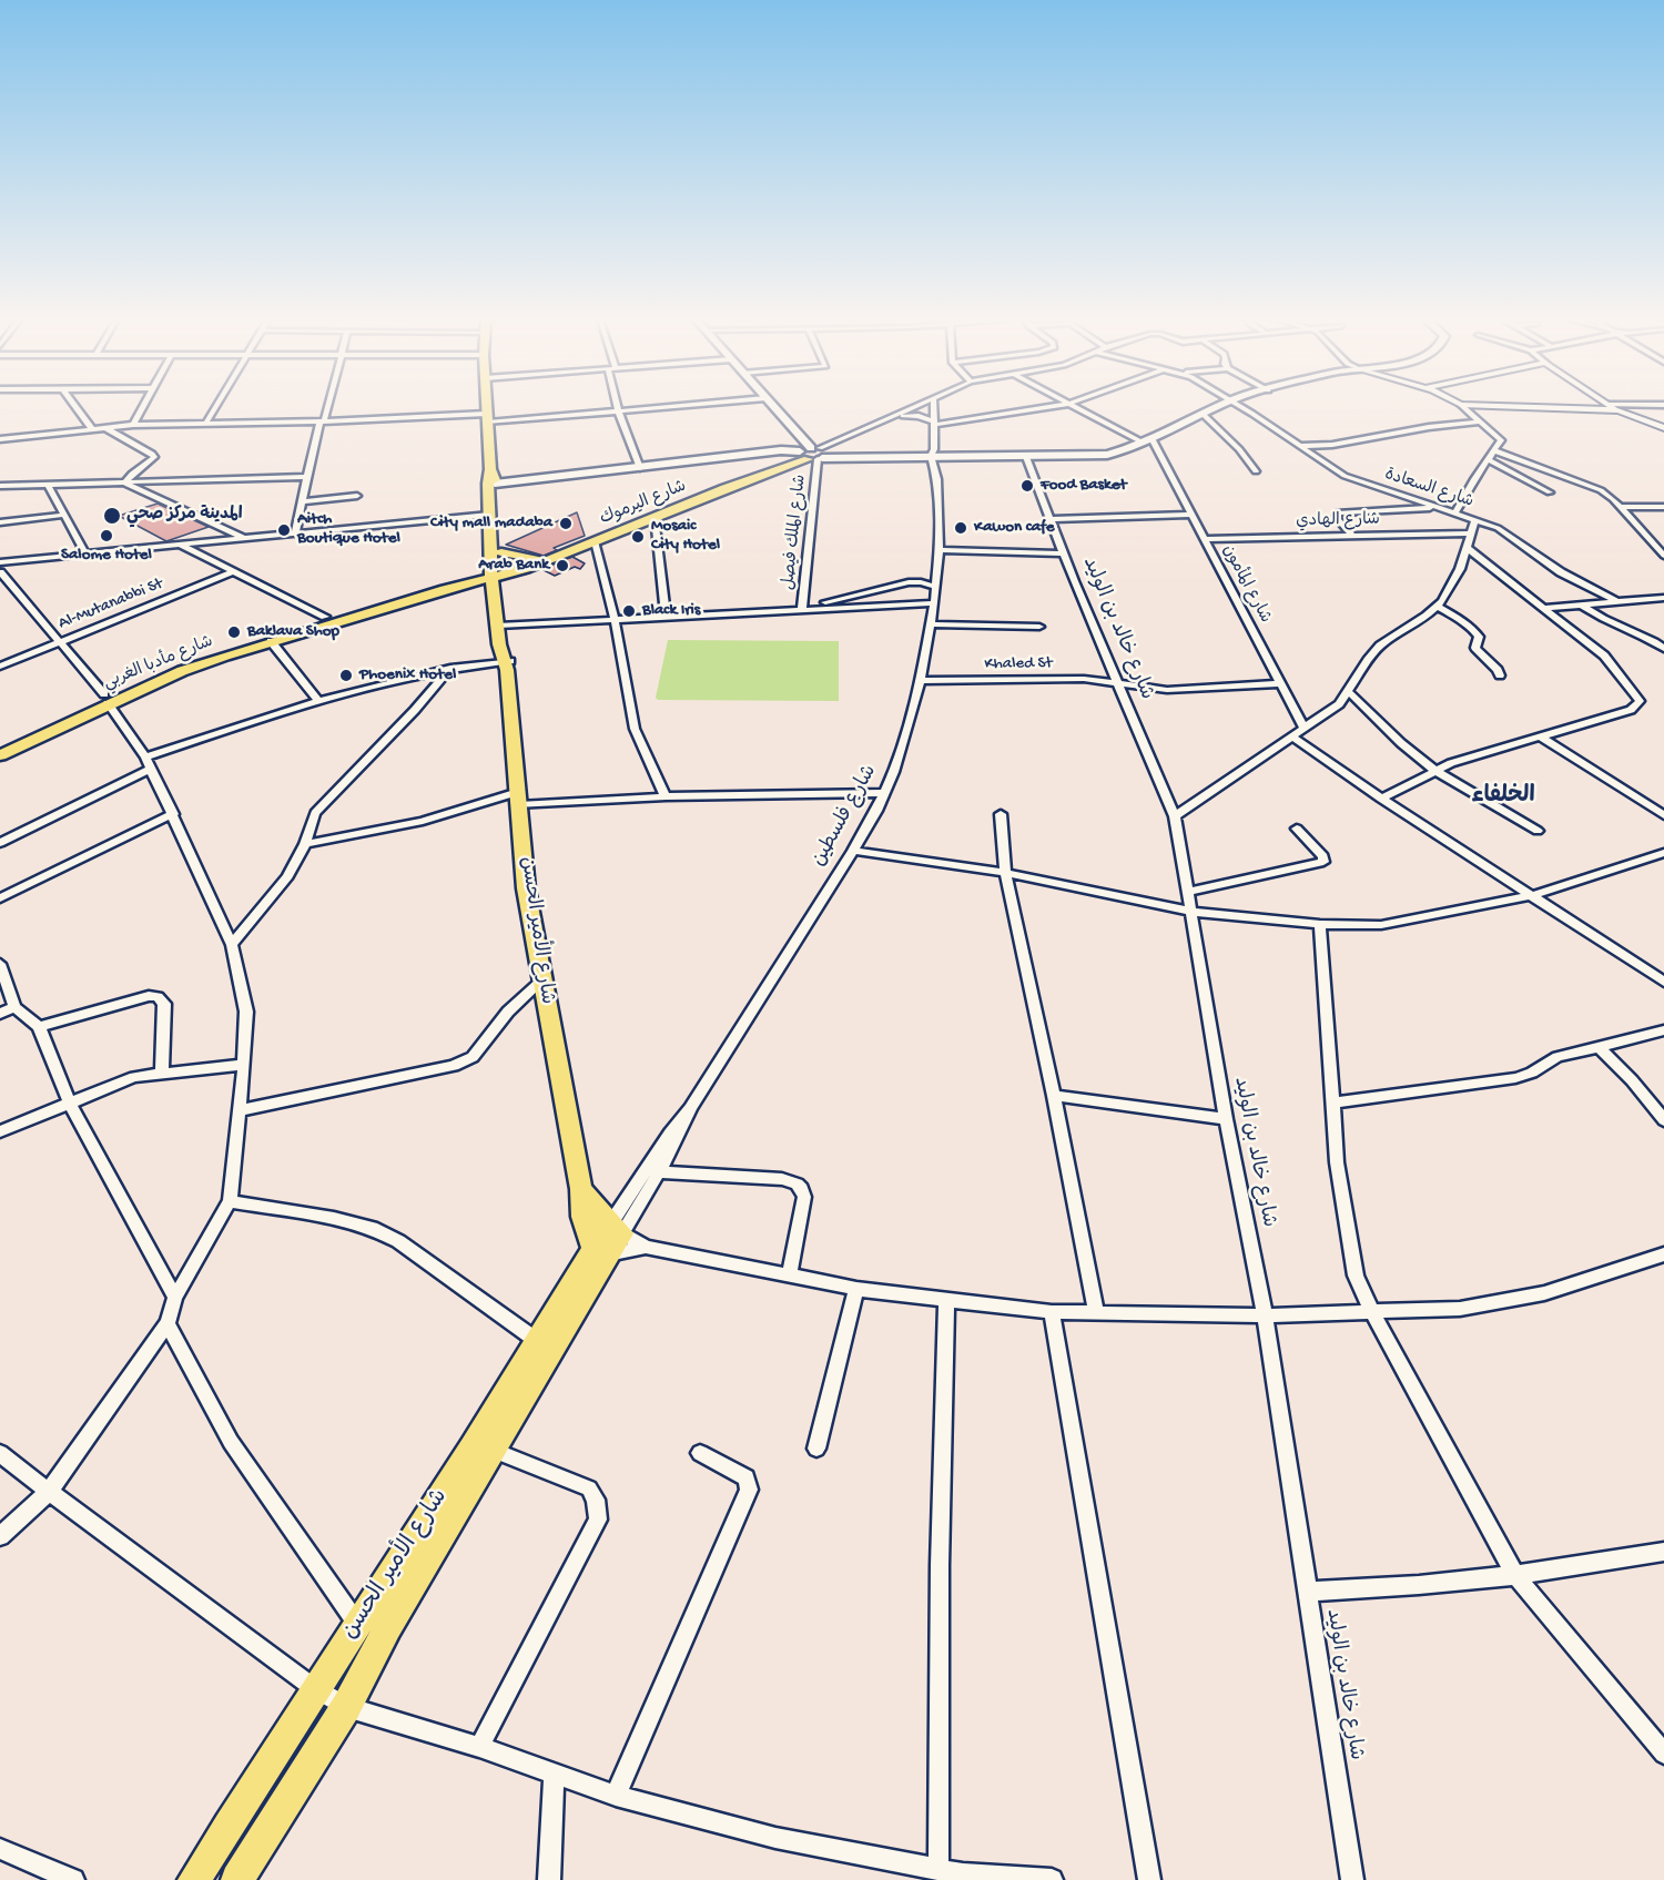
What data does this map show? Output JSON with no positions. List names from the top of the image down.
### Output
{
  "streets": {
    "main road": ["شارع اليرموك", "شارع مأدبا الغربي", "شارع الأمير الحسن"],
    "street": [
      "شارع السعادة",
      "شارع الهادي",
      "شارع الملك فيصل",
      "شارع المأمون",
      "Al-Mutanabbi St",
      "شارع خالد بن الوليد",
      "Khaled St",
      "شارع فلسطين"
    ]
  },
  "crossings": [
    ["شارع اليرموك", "شارع الملك فيصل"],
    ["شارع اليرموك", "شارع مأدبا الغربي"],
    ["شارع اليرموك", "شارع الأمير الحسن"],
    ["شارع الهادي", "شارع المأمون"],
    ["شارع المأمون", "Khaled St"],
    ["شارع خالد بن الوليد", "Khaled St"],
    ["شارع مأدبا الغربي", "شارع الأمير الحسن"],
    ["Khaled St", "شارع فلسطين"],
    ["شارع فلسطين", "شارع الأمير الحسن"]
  ],
  "districts": ["الخلفاء"],
  "places": [
    "Food Basket",
    "المدينة مركز صحي",
    "City mall madaba",
    "Kawon cafe",
    "Aitch Boutique Hotel",
    "Salome Hotel",
    "Mosaic City Hotel",
    "Arab Bank",
    "Black Iris",
    "Baklava Shop",
    "Phoenix Hotel"
  ]
}
